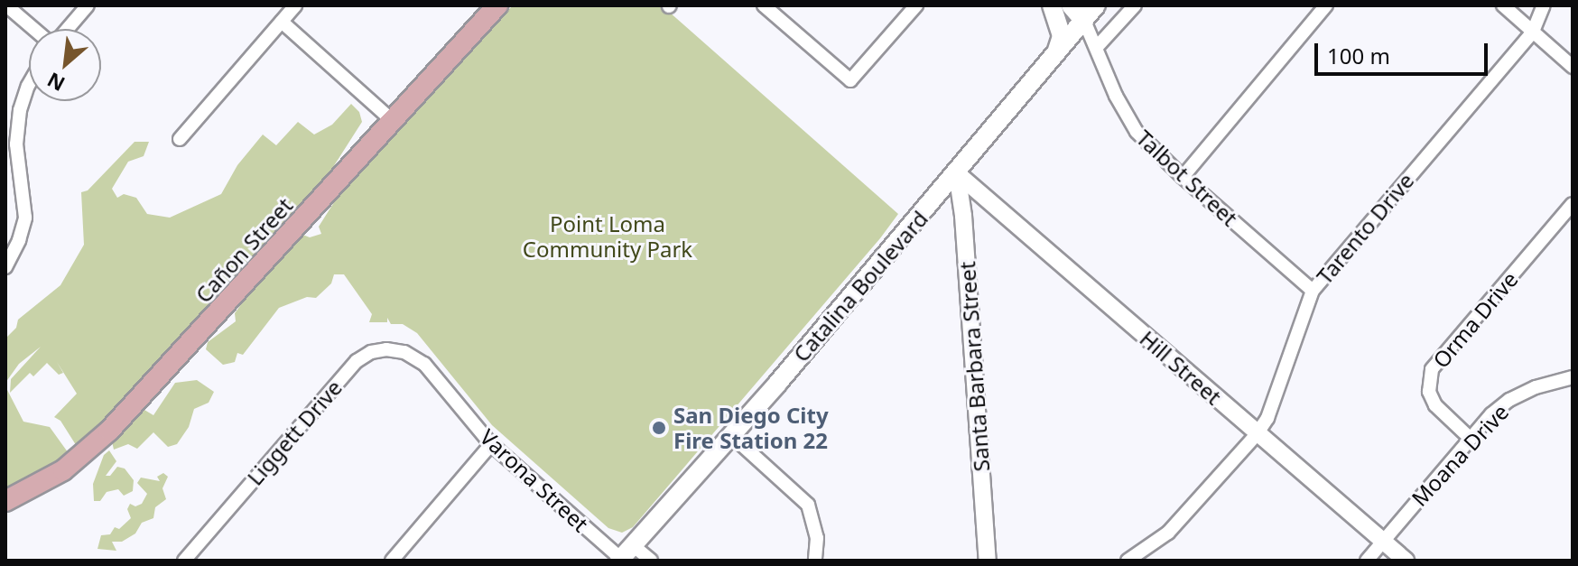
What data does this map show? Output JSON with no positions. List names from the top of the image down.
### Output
{
  "streets": {
    "main road": ["Talbot Street", "Cañon Street", "Catalina Boulevard"],
    "street": [
      "Tarento Drive",
      "Orma Drive",
      "Santa Barbara Street",
      "Hill Street",
      "Liggett Drive",
      "Moana Drive",
      "Varona Street"
    ]
  },
  "crossings": [
    ["Talbot Street", "Tarento Drive"],
    ["Talbot Street", "Catalina Boulevard"],
    ["Tarento Drive", "Hill Street"],
    ["Catalina Boulevard", "Santa Barbara Street"],
    ["Catalina Boulevard", "Hill Street"],
    ["Catalina Boulevard", "Varona Street"],
    ["Orma Drive", "Moana Drive"],
    ["Santa Barbara Street", "Hill Street"],
    ["Hill Street", "Moana Drive"],
    ["Liggett Drive", "Varona Street"]
  ],
  "parks": ["Point Loma Community Park"],
  "places": ["San Diego City Fire Station 22"],
  "scale_bar": "100 m",
  "north": "bottom left"
}
